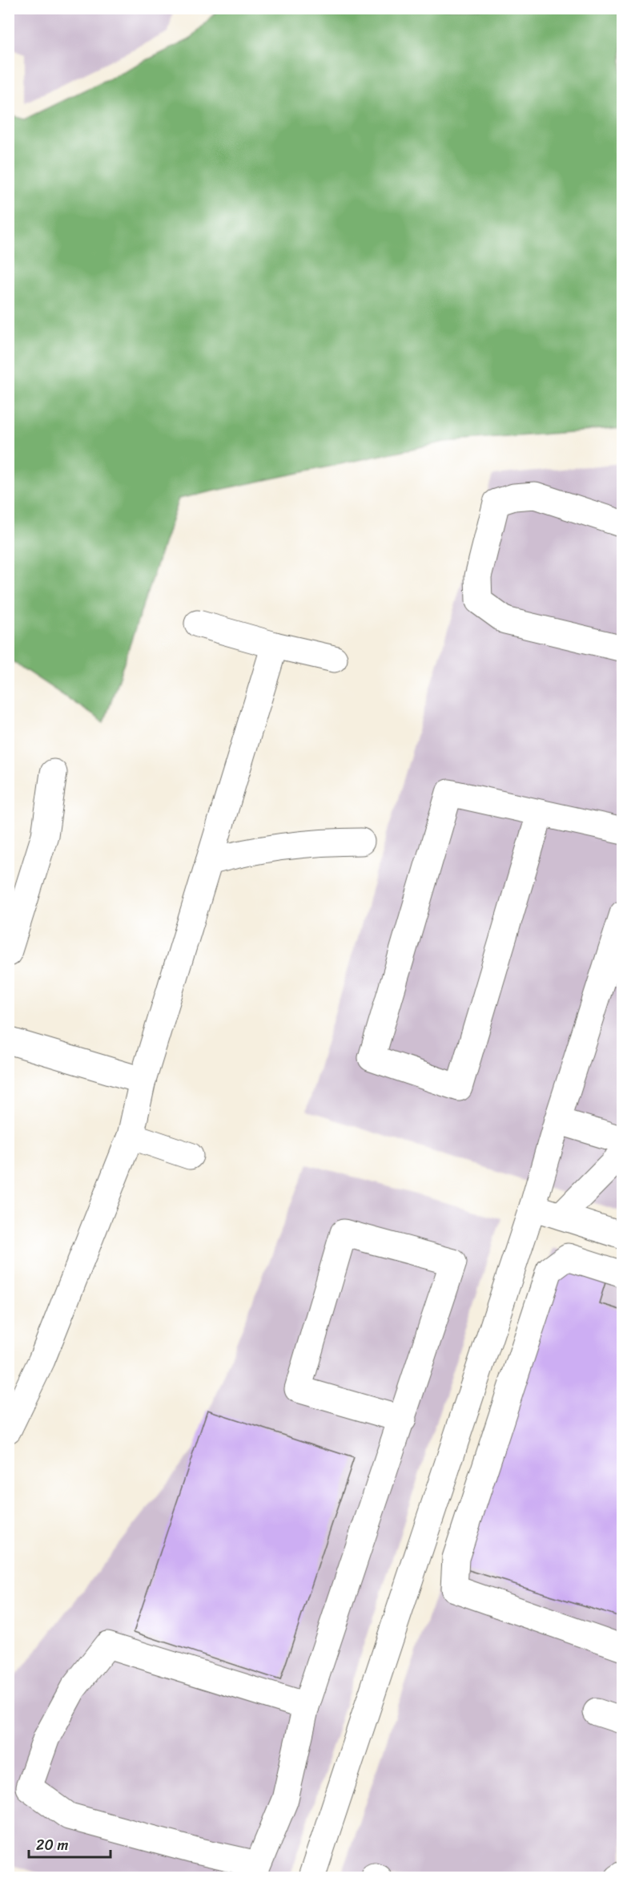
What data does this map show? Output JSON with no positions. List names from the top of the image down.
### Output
{
  "scale_bar": "20 m"
}
